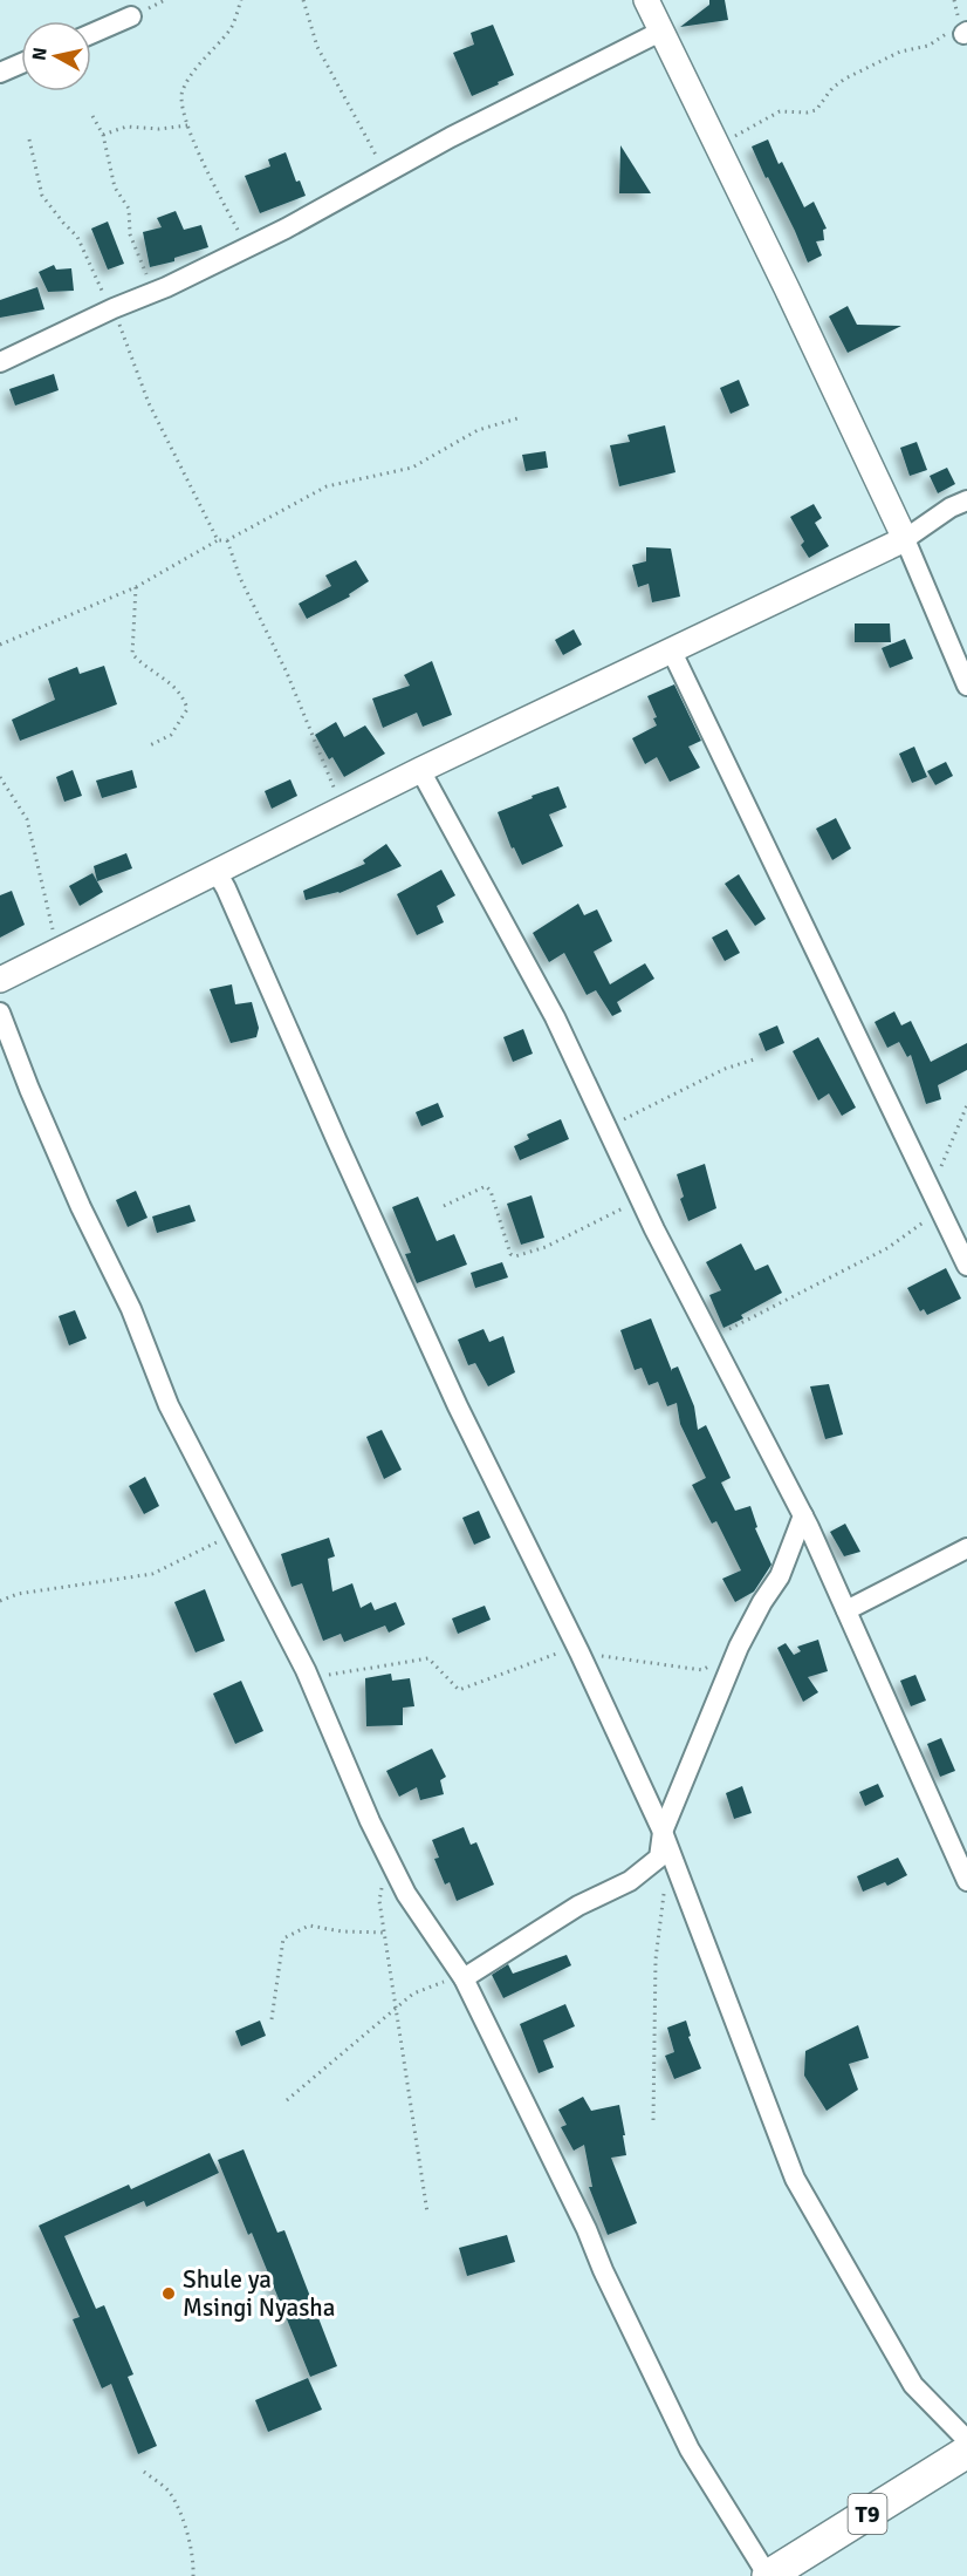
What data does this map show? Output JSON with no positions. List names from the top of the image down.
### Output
{
  "streets": {
    "highway": ["T9"]
  },
  "places": ["Shule ya Msingi Nyasha"],
  "north": "left"
}
